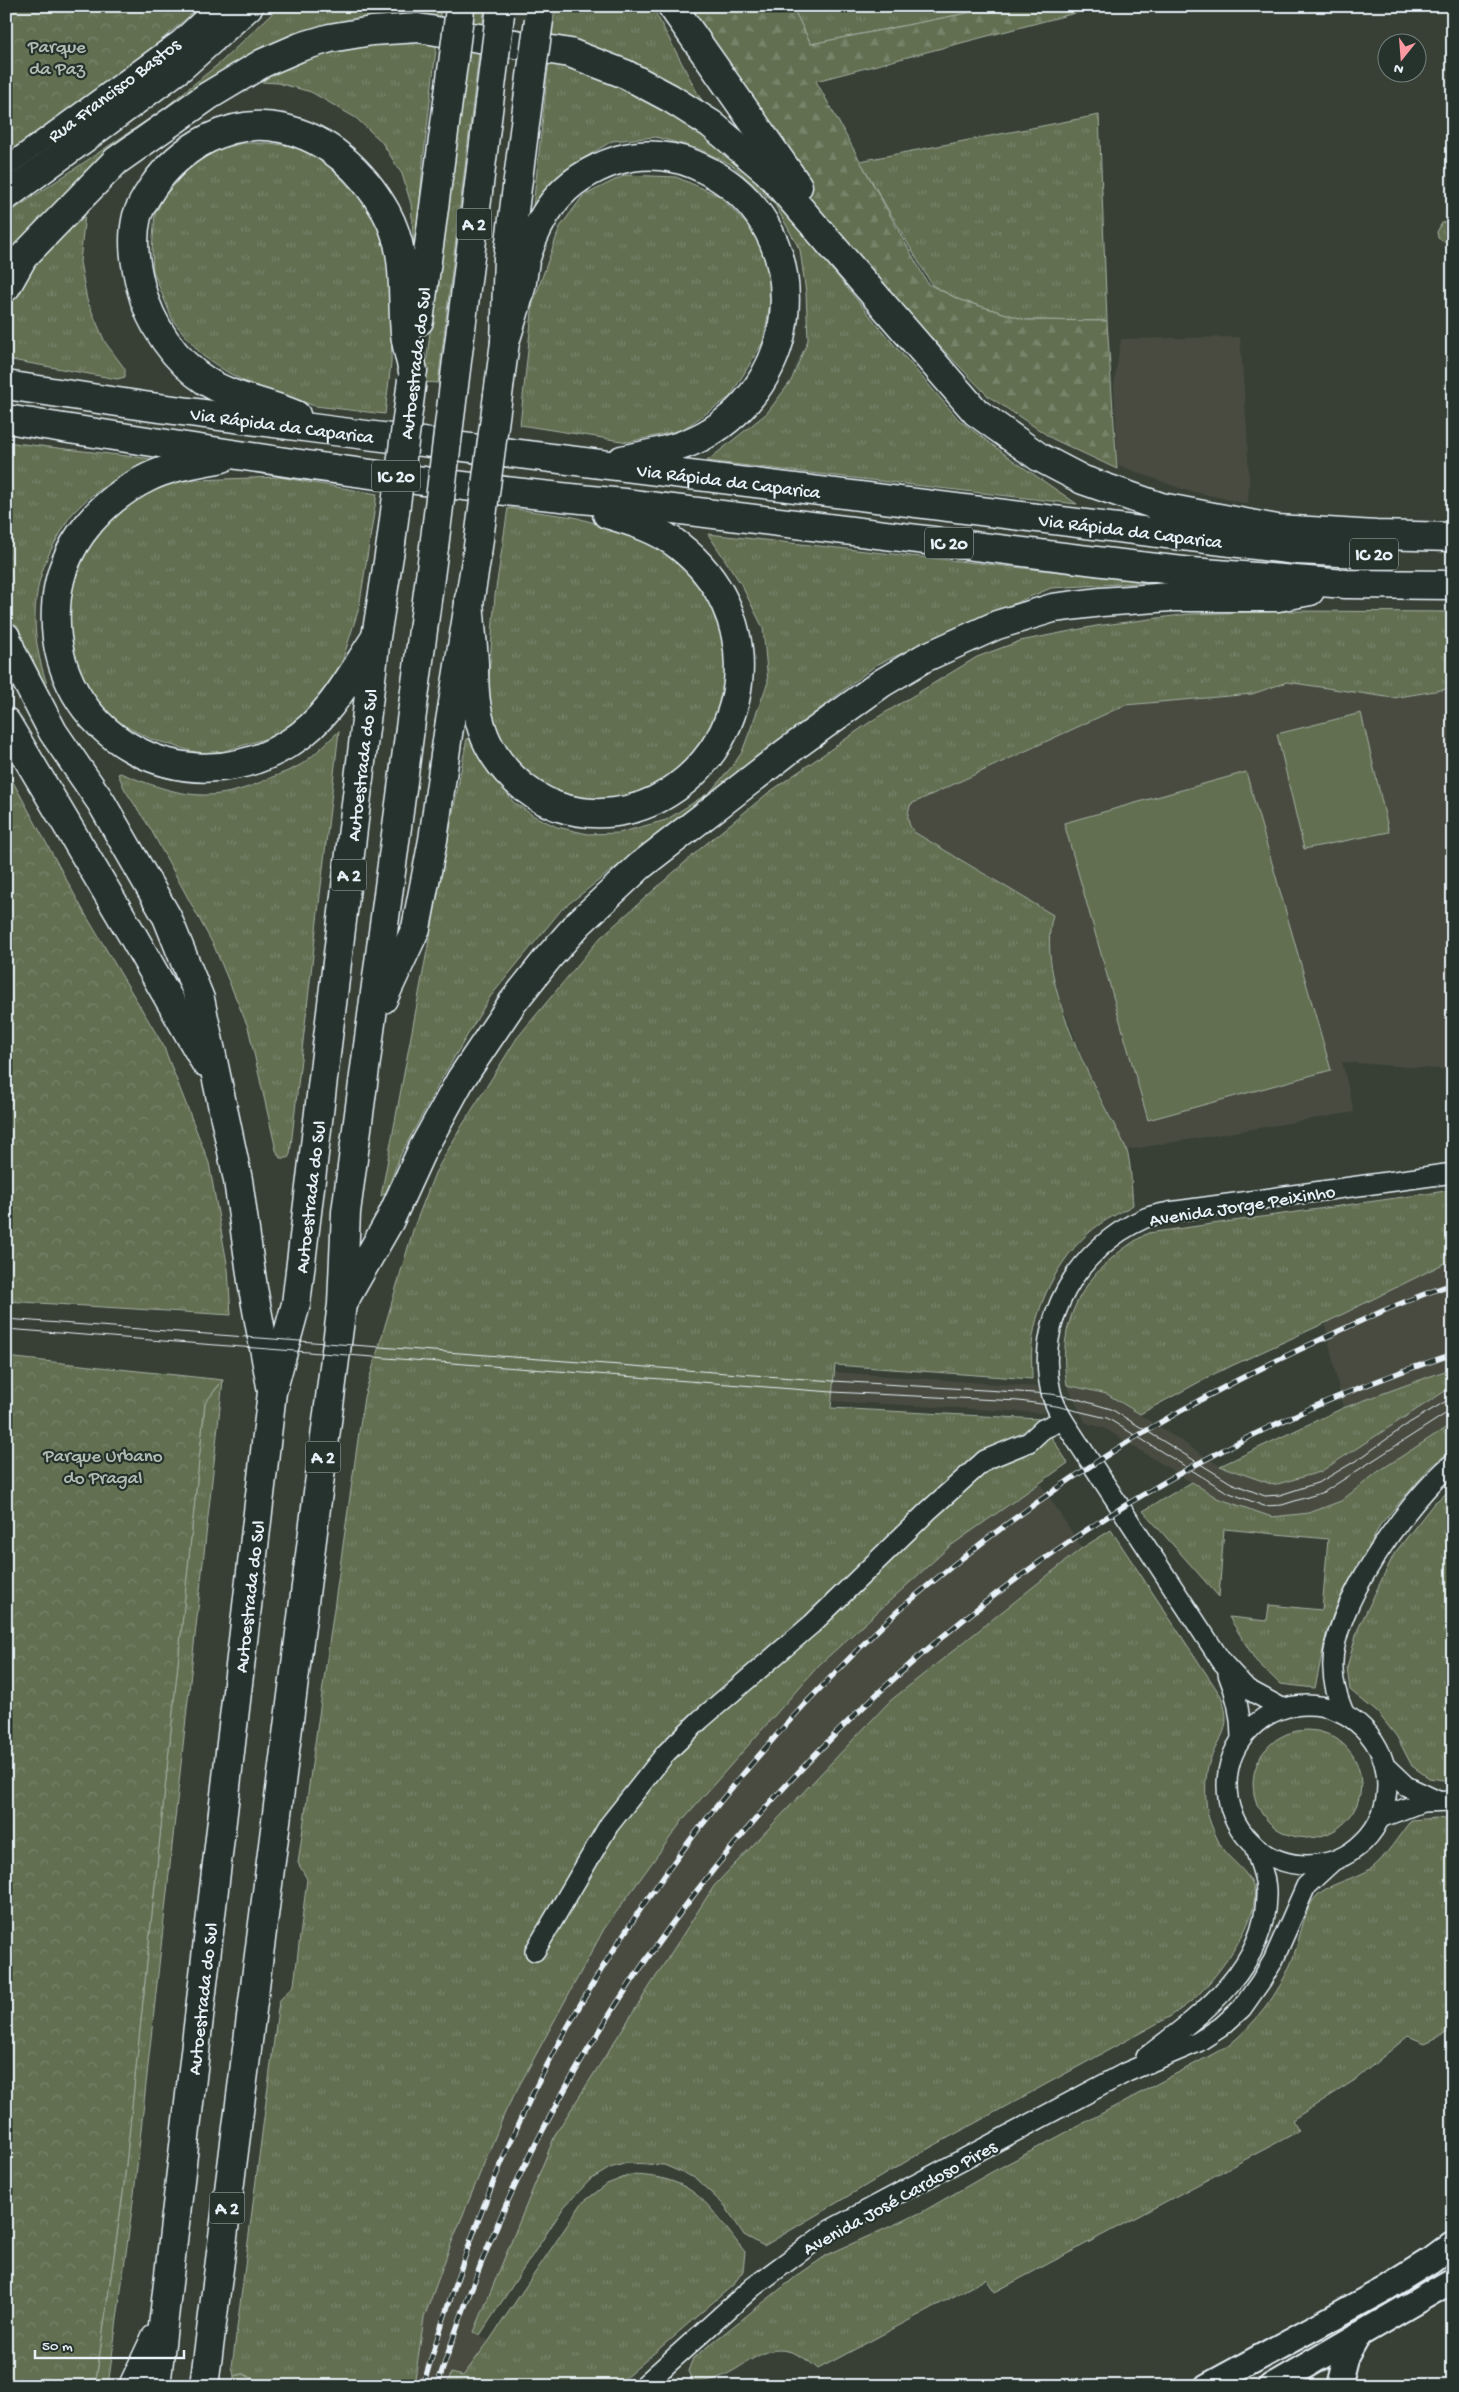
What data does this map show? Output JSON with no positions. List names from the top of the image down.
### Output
{
  "streets": {
    "highway": [
      "A 2",
      "Autoestrada do Sul",
      "Via Rápida da Caparica",
      "IC 20"
    ],
    "street": ["Rua Francisco Bastos", "Avenida Jorge Peixinho", "Avenida José Cardoso Pires"]
  },
  "crossings": [
    ["A 2", "Autoestrada do Sul"]
  ],
  "parks": ["Parque da Paz", "Parque Urbano do Pragal"],
  "scale_bar": "50 m",
  "north": "bottom"
}
